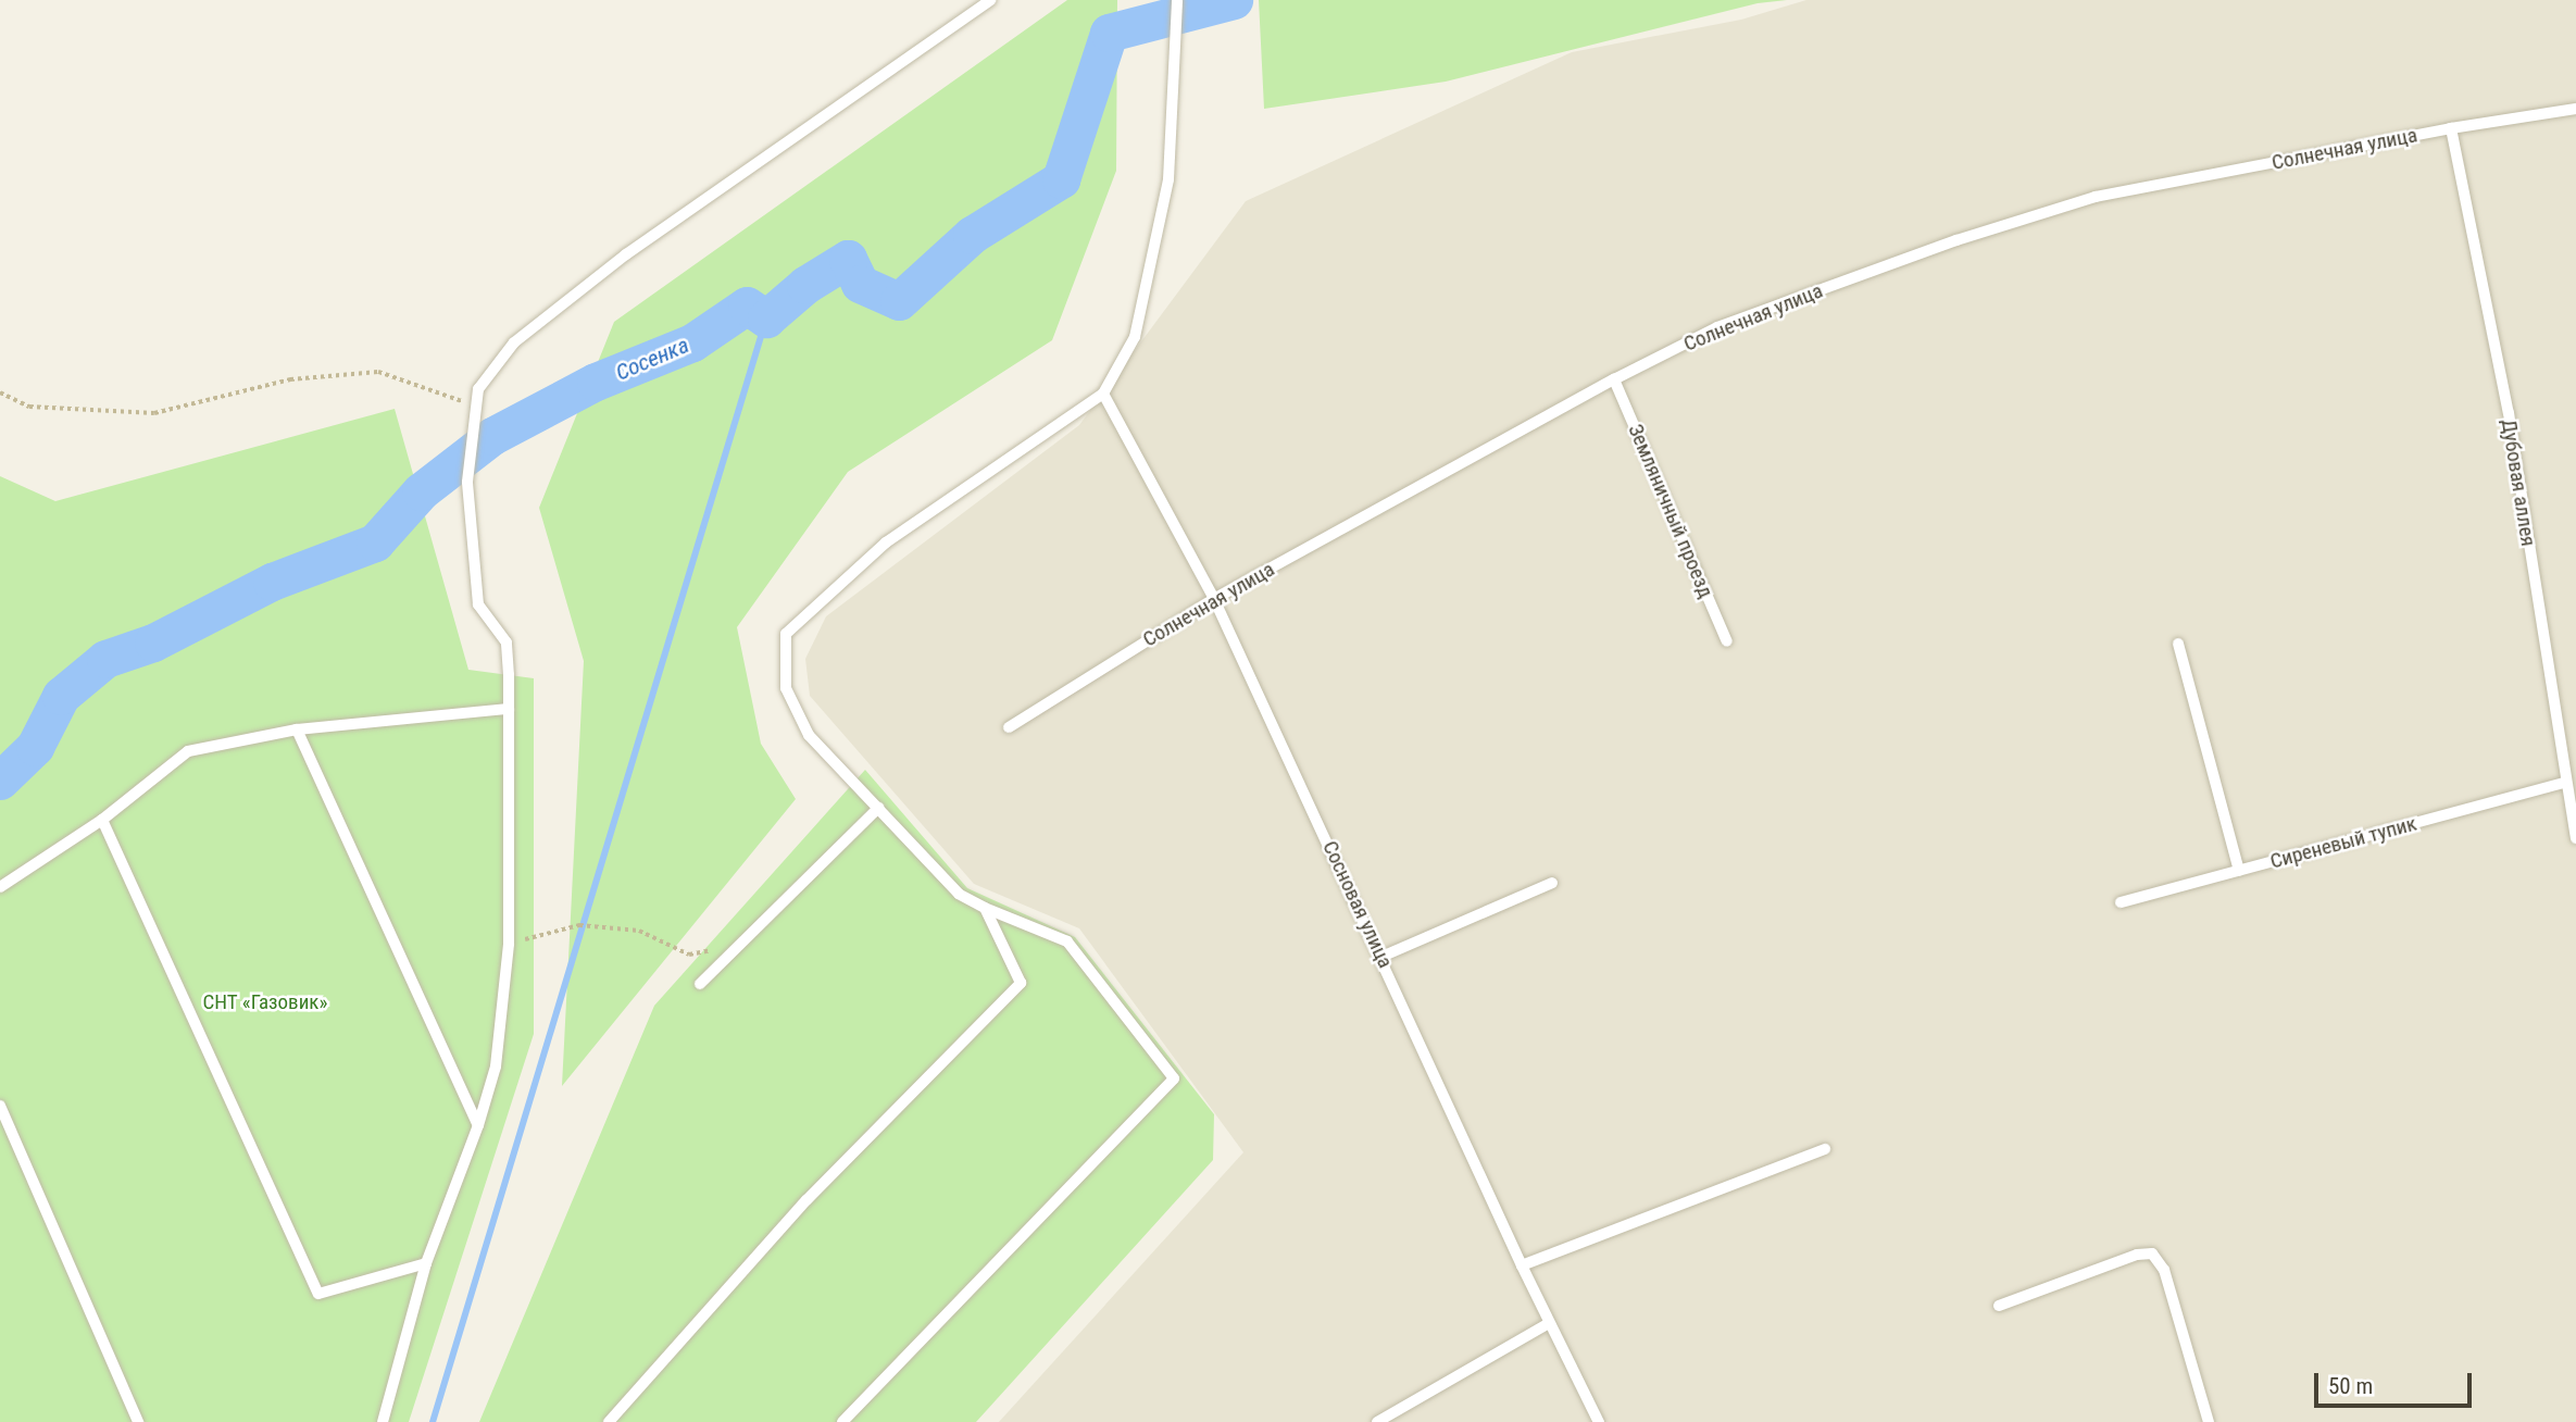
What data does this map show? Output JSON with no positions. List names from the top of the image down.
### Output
{
  "streets": {
    "lane": [
      "Солнечная улица",
      "Дубовая аллея",
      "Земляничный проезд",
      "Сиреневый тупик",
      "Сосновая улица"
    ]
  },
  "crossings": [
    ["Солнечная улица", "Дубовая аллея"],
    ["Солнечная улица", "Земляничный проезд"],
    ["Солнечная улица", "Сосновая улица"],
    ["Дубовая аллея", "Сиреневый тупик"]
  ],
  "water": ["Сосенка"],
  "parks": ["СНТ «Газовик»"],
  "scale_bar": "50 m"
}
